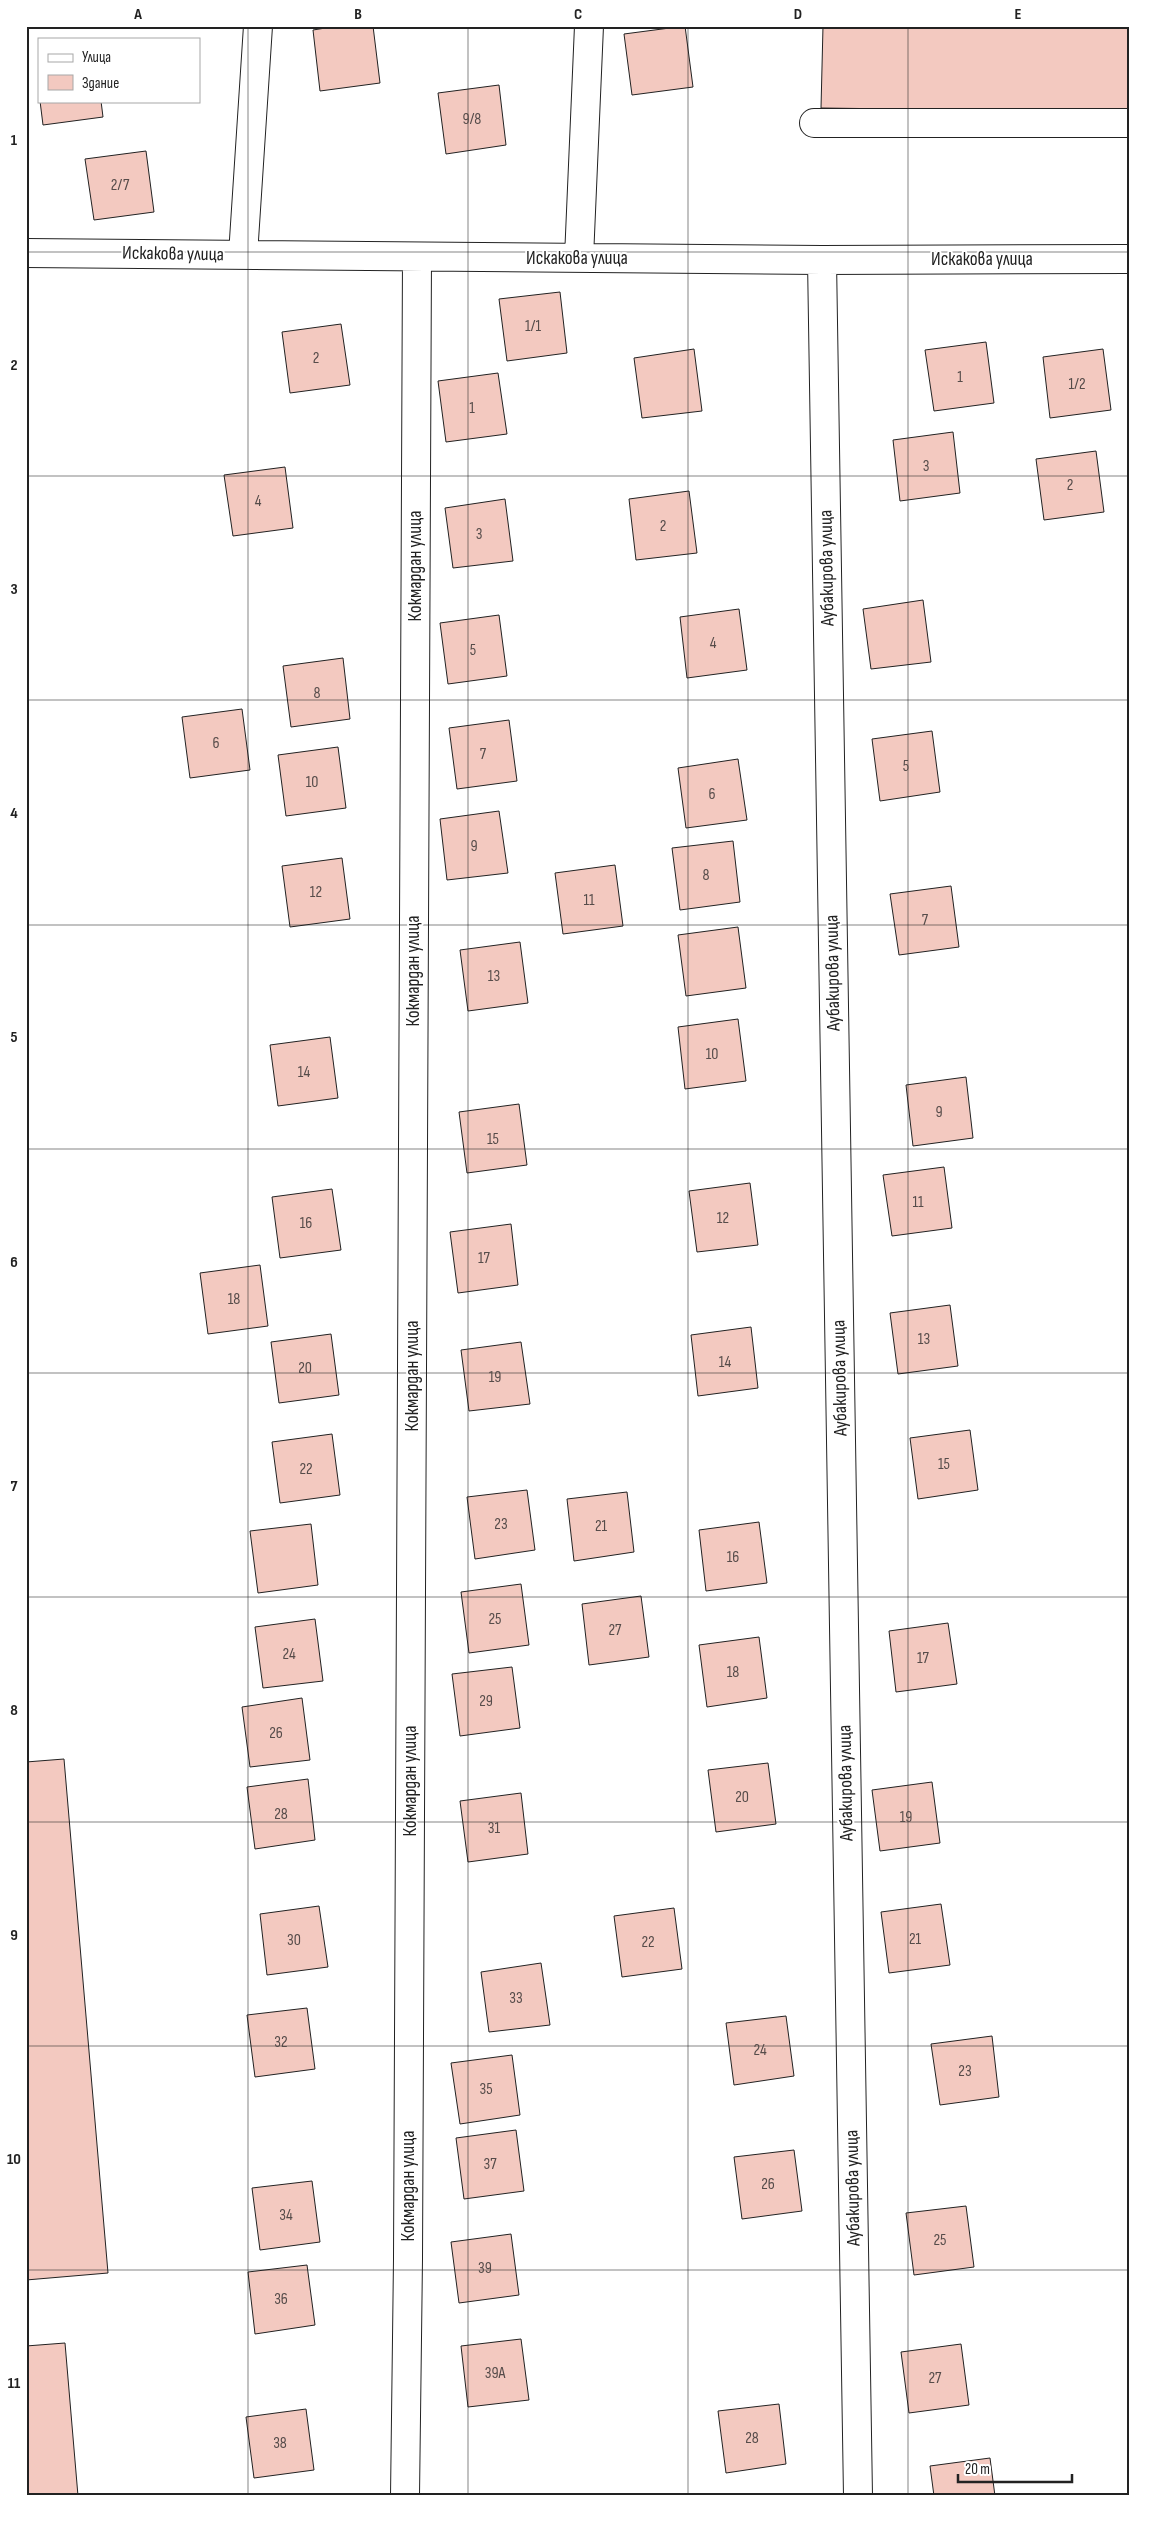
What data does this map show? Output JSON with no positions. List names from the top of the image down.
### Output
{
  "streets": {
    "street": ["Искакова улица", "Кокмардан улица", "Аубакирова улица"]
  },
  "crossings": [
    ["Искакова улица", "Кокмардан улица"],
    ["Искакова улица", "Аубакирова улица"]
  ],
  "house_numbers": [
    "9/8",
    "2/7",
    "1/1",
    "2",
    "1",
    "1/2",
    "1",
    "3",
    "2",
    "4",
    "2",
    "3",
    "4",
    "5",
    "8",
    "6",
    "7",
    "5",
    "10",
    "6",
    "9",
    "8",
    "12",
    "11",
    "7",
    "13",
    "10",
    "14",
    "9",
    "15",
    "11",
    "12",
    "16",
    "17",
    "18",
    "13",
    "14",
    "20",
    "19",
    "15",
    "22",
    "23",
    "21",
    "16",
    "25",
    "27",
    "24",
    "17",
    "18",
    "29",
    "26",
    "20",
    "28",
    "19",
    "31",
    "21",
    "30",
    "22",
    "33",
    "32",
    "24",
    "23",
    "35",
    "37",
    "26",
    "34",
    "25",
    "39",
    "36",
    "39А",
    "27",
    "28",
    "38"
  ],
  "legend": ["Улица", "Здание"],
  "scale_bar": "20 m",
  "grid": {
    "columns": [
      "A",
      "B",
      "C",
      "D",
      "E"
    ],
    "rows": [
      "1",
      "2",
      "3",
      "4",
      "5",
      "6",
      "7",
      "8",
      "9",
      "10",
      "11"
    ]
  }
}
